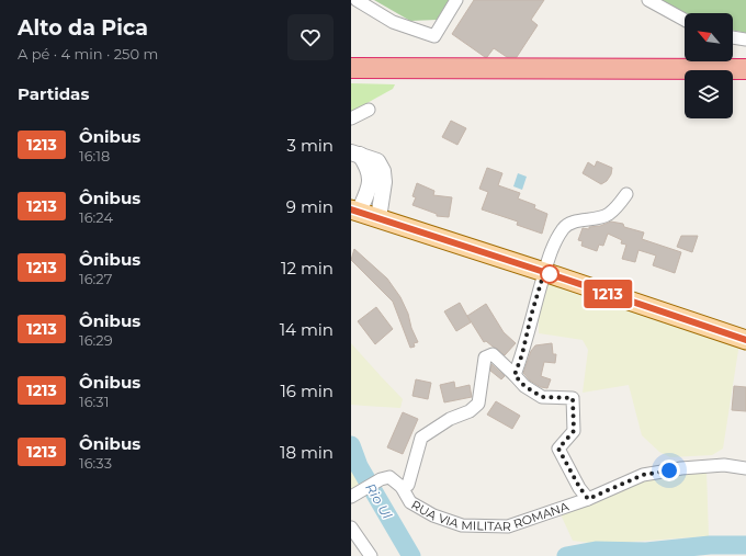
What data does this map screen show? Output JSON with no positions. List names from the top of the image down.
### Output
{
  "streets": {
    "street": ["RUA VIA MILITAR ROMANA"]
  },
  "water": ["Rio Ul"],
  "lines": ["bus line 1213"],
  "north": "top left",
  "page": {
    "heading": [
      ["Alto da Pica", "A pé · 4 min · 250 m"],
      "Partidas"
    ],
    "on_map": "1213",
    "list": [
      {
        "mark": "1213",
        "name": "Ônibus",
        "note": "16:18",
        "value": "3 min"
      },
      {
        "mark": "1213",
        "name": "Ônibus",
        "note": "16:24",
        "value": "9 min"
      },
      {
        "mark": "1213",
        "name": "Ônibus",
        "note": "16:27",
        "value": "12 min"
      },
      {
        "mark": "1213",
        "name": "Ônibus",
        "note": "16:29",
        "value": "14 min"
      },
      {
        "mark": "1213",
        "name": "Ônibus",
        "note": "16:31",
        "value": "16 min"
      },
      {
        "mark": "1213",
        "name": "Ônibus",
        "note": "16:33",
        "value": "18 min"
      }
    ]
  }
}
